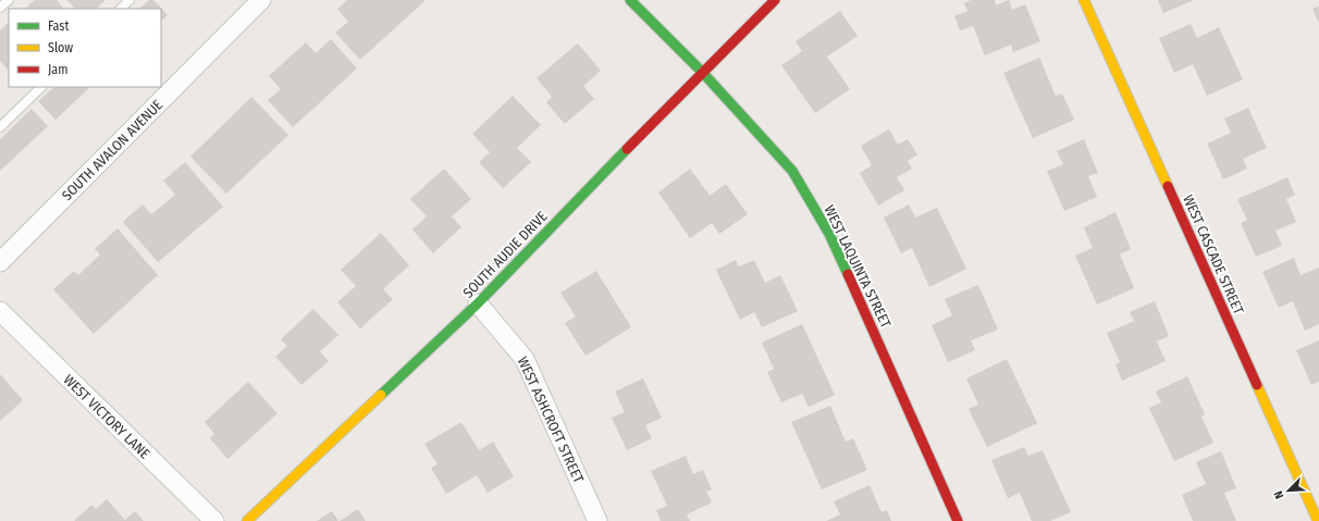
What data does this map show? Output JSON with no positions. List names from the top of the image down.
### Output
{
  "streets": {
    "street": [
      "SOUTH AVALON AVENUE",
      "SOUTH AUDIE DRIVE",
      "WEST CASCADE STREET",
      "WEST LAQUINTA STREET",
      "WEST VICTORY LANE",
      "WEST ASHCROFT STREET"
    ]
  },
  "crossings": [
    ["SOUTH AUDIE DRIVE", "WEST LAQUINTA STREET"],
    ["SOUTH AUDIE DRIVE", "WEST ASHCROFT STREET"]
  ],
  "legend": ["Fast", "Slow", "Jam"],
  "north": "bottom left"
}
